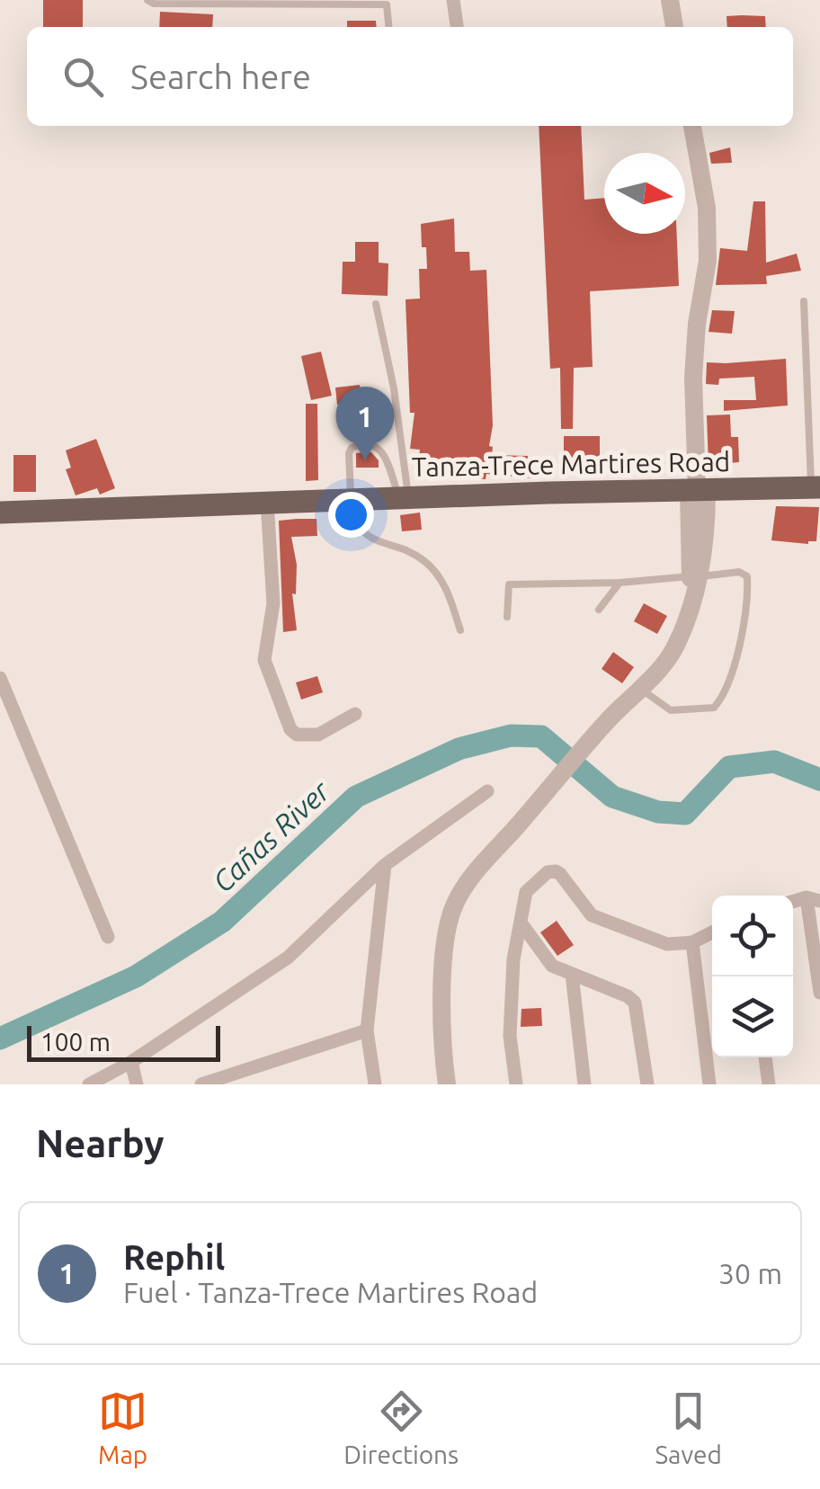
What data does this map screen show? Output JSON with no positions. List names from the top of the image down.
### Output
{
  "streets": {
    "main road": ["Tanza-Trece Martires Road"]
  },
  "water": ["Cañas River"],
  "scale_bar": "100 m",
  "north": "right",
  "page": {
    "search": "Search here",
    "pins": "1",
    "scale": "100 m",
    "heading": "Nearby",
    "list": [
      {
        "mark": "1",
        "name": "Rephil",
        "note": "Fuel · Tanza-Trece Martires Road",
        "value": "30 m"
      }
    ],
    "nav": ["Map", "Directions", "Saved"]
  }
}
